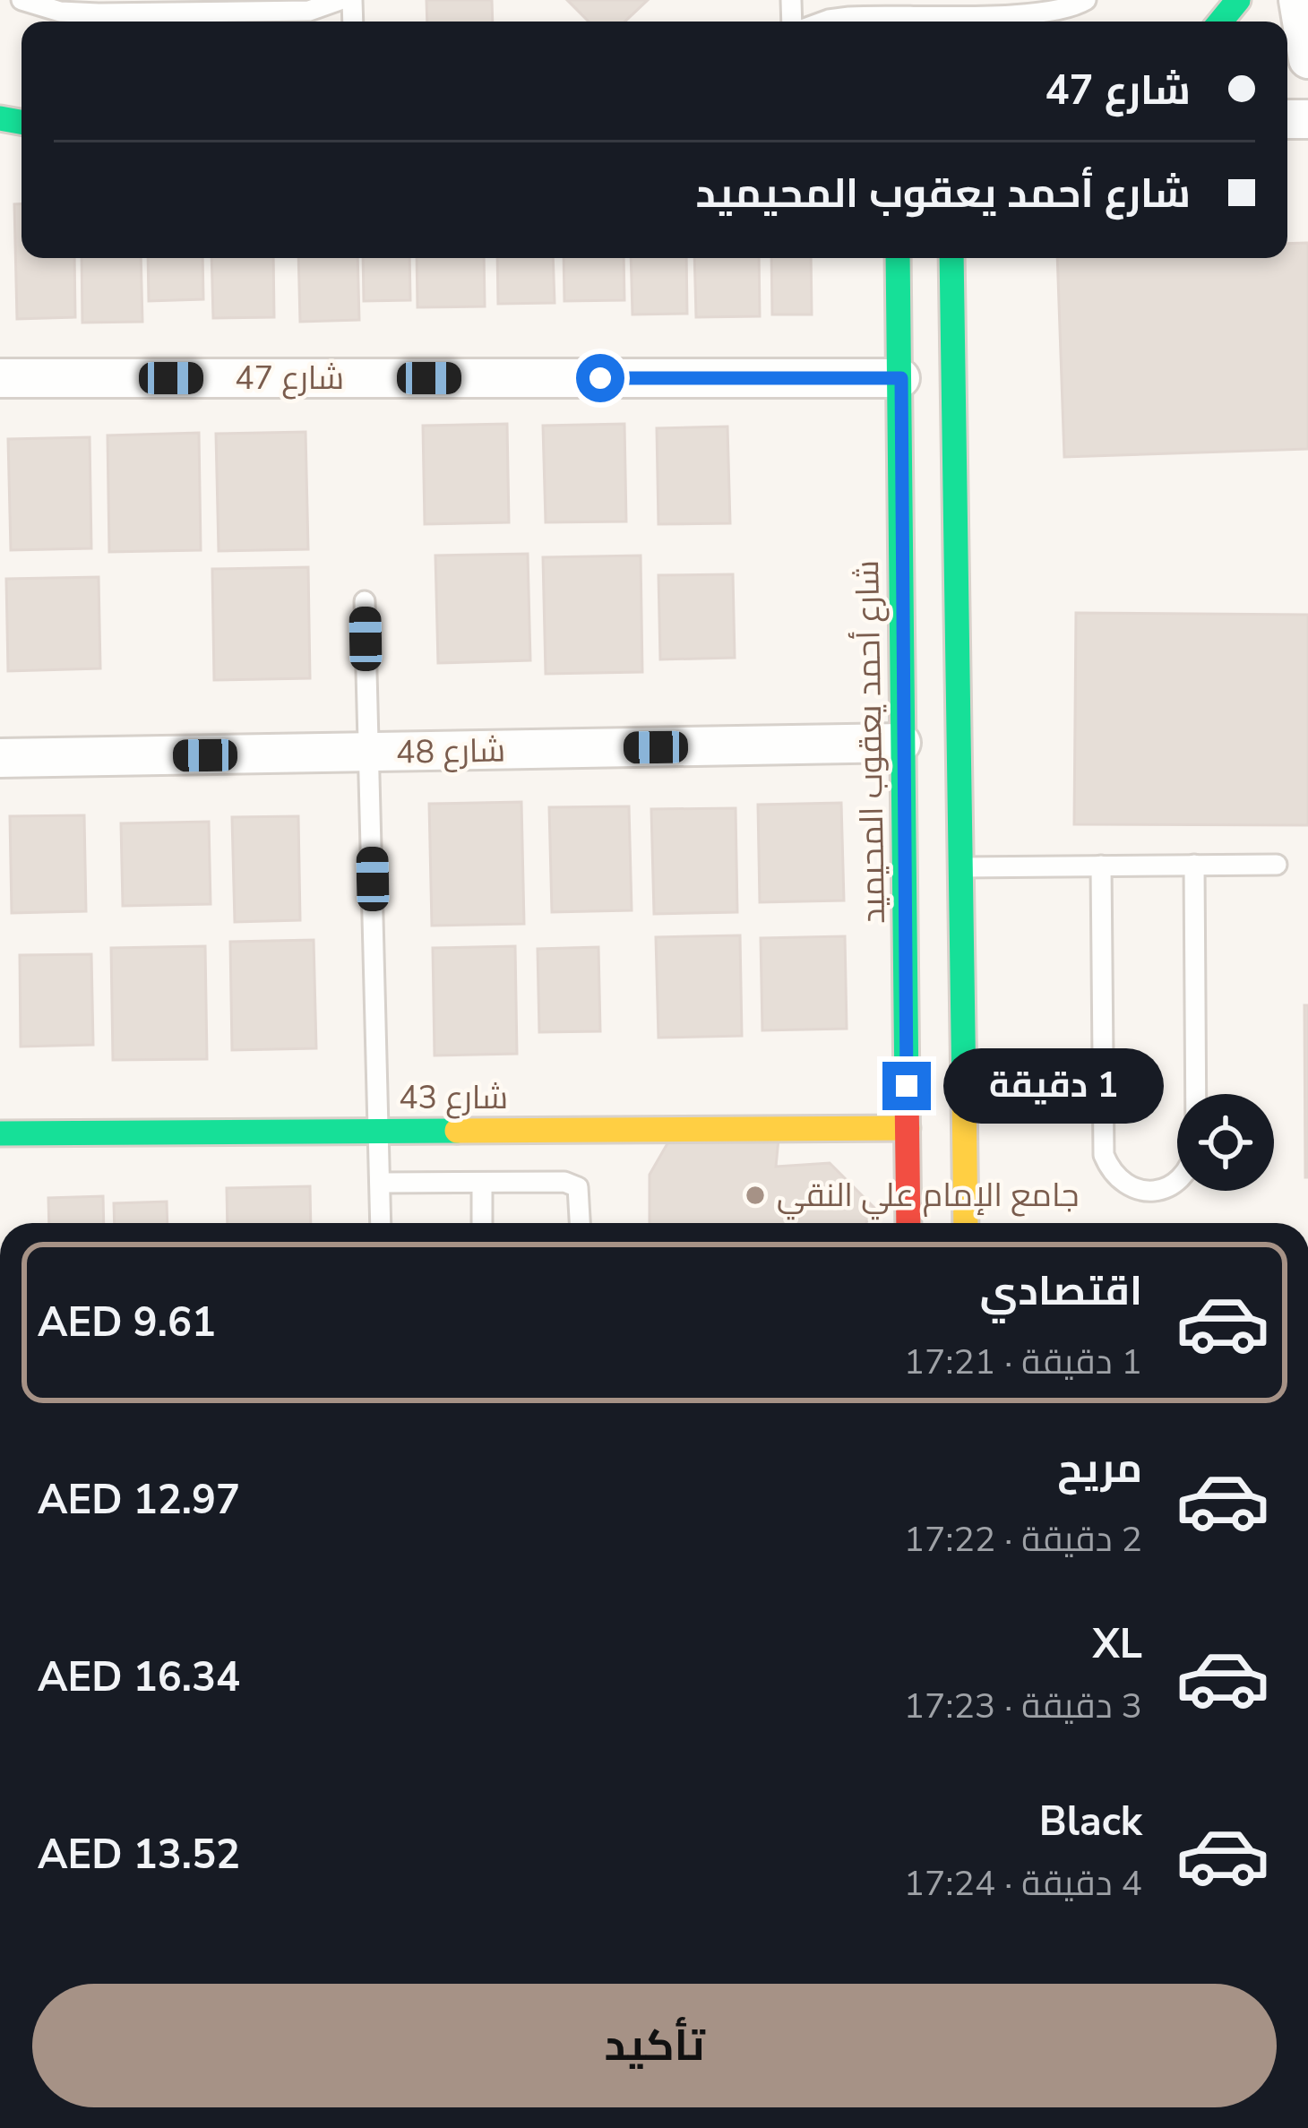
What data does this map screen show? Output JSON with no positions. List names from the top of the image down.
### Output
{
  "streets": {
    "street": [
      "شارع 47",
      "شارع أحمد يعقوب المحيميد",
      "شارع 48",
      "شارع 43"
    ]
  },
  "crossings": [
    ["شارع 47", "شارع أحمد يعقوب المحيميد"],
    ["شارع أحمد يعقوب المحيميد", "شارع 48"],
    ["شارع أحمد يعقوب المحيميد", "شارع 43"]
  ],
  "places": ["جامع الإمام علي النقي"],
  "page": {
    "banner": ["شارع 47", "شارع أحمد يعقوب المحيميد"],
    "bubble": "1 دقيقة",
    "list": [
      {
        "name": "اقتصادي",
        "note": "1 دقيقة · 17:21",
        "value": "AED 9.61"
      },
      {
        "name": "مريح",
        "note": "2 دقيقة · 17:22",
        "value": "AED 12.97"
      },
      {
        "name": "XL",
        "note": "3 دقيقة · 17:23",
        "value": "AED 16.34"
      },
      {
        "name": "Black",
        "note": "4 دقيقة · 17:24",
        "value": "AED 13.52"
      }
    ],
    "buttons": "تأكيد"
  }
}
